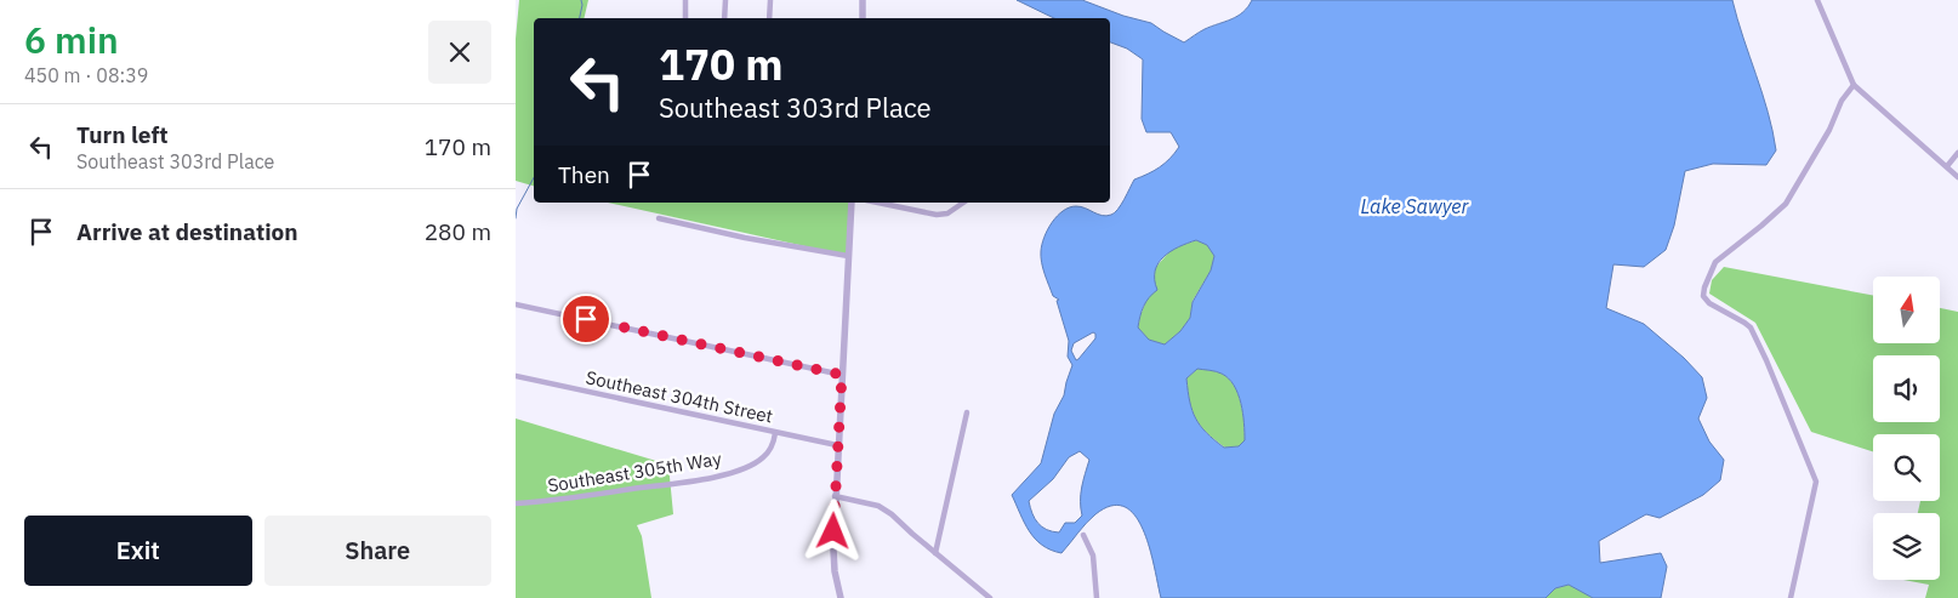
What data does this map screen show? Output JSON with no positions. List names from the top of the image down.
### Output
{
  "streets": {
    "street": ["Southeast 304th Street", "Southeast 305th Way"]
  },
  "crossings": [
    ["Southeast 304th Street", "Southeast 305th Way"]
  ],
  "water": ["Lake Sawyer"],
  "north": "top",
  "page": {
    "heading": ["6 min", "450 m · 08:39"],
    "turn": ["170 m", "Southeast 303rd Place"],
    "list": [
      {
        "name": "Turn left",
        "note": "Southeast 303rd Place",
        "value": "170 m"
      },
      {
        "name": "Arrive at destination",
        "value": "280 m"
      }
    ],
    "then": "Then",
    "buttons": ["Exit", "Share"]
  }
}
